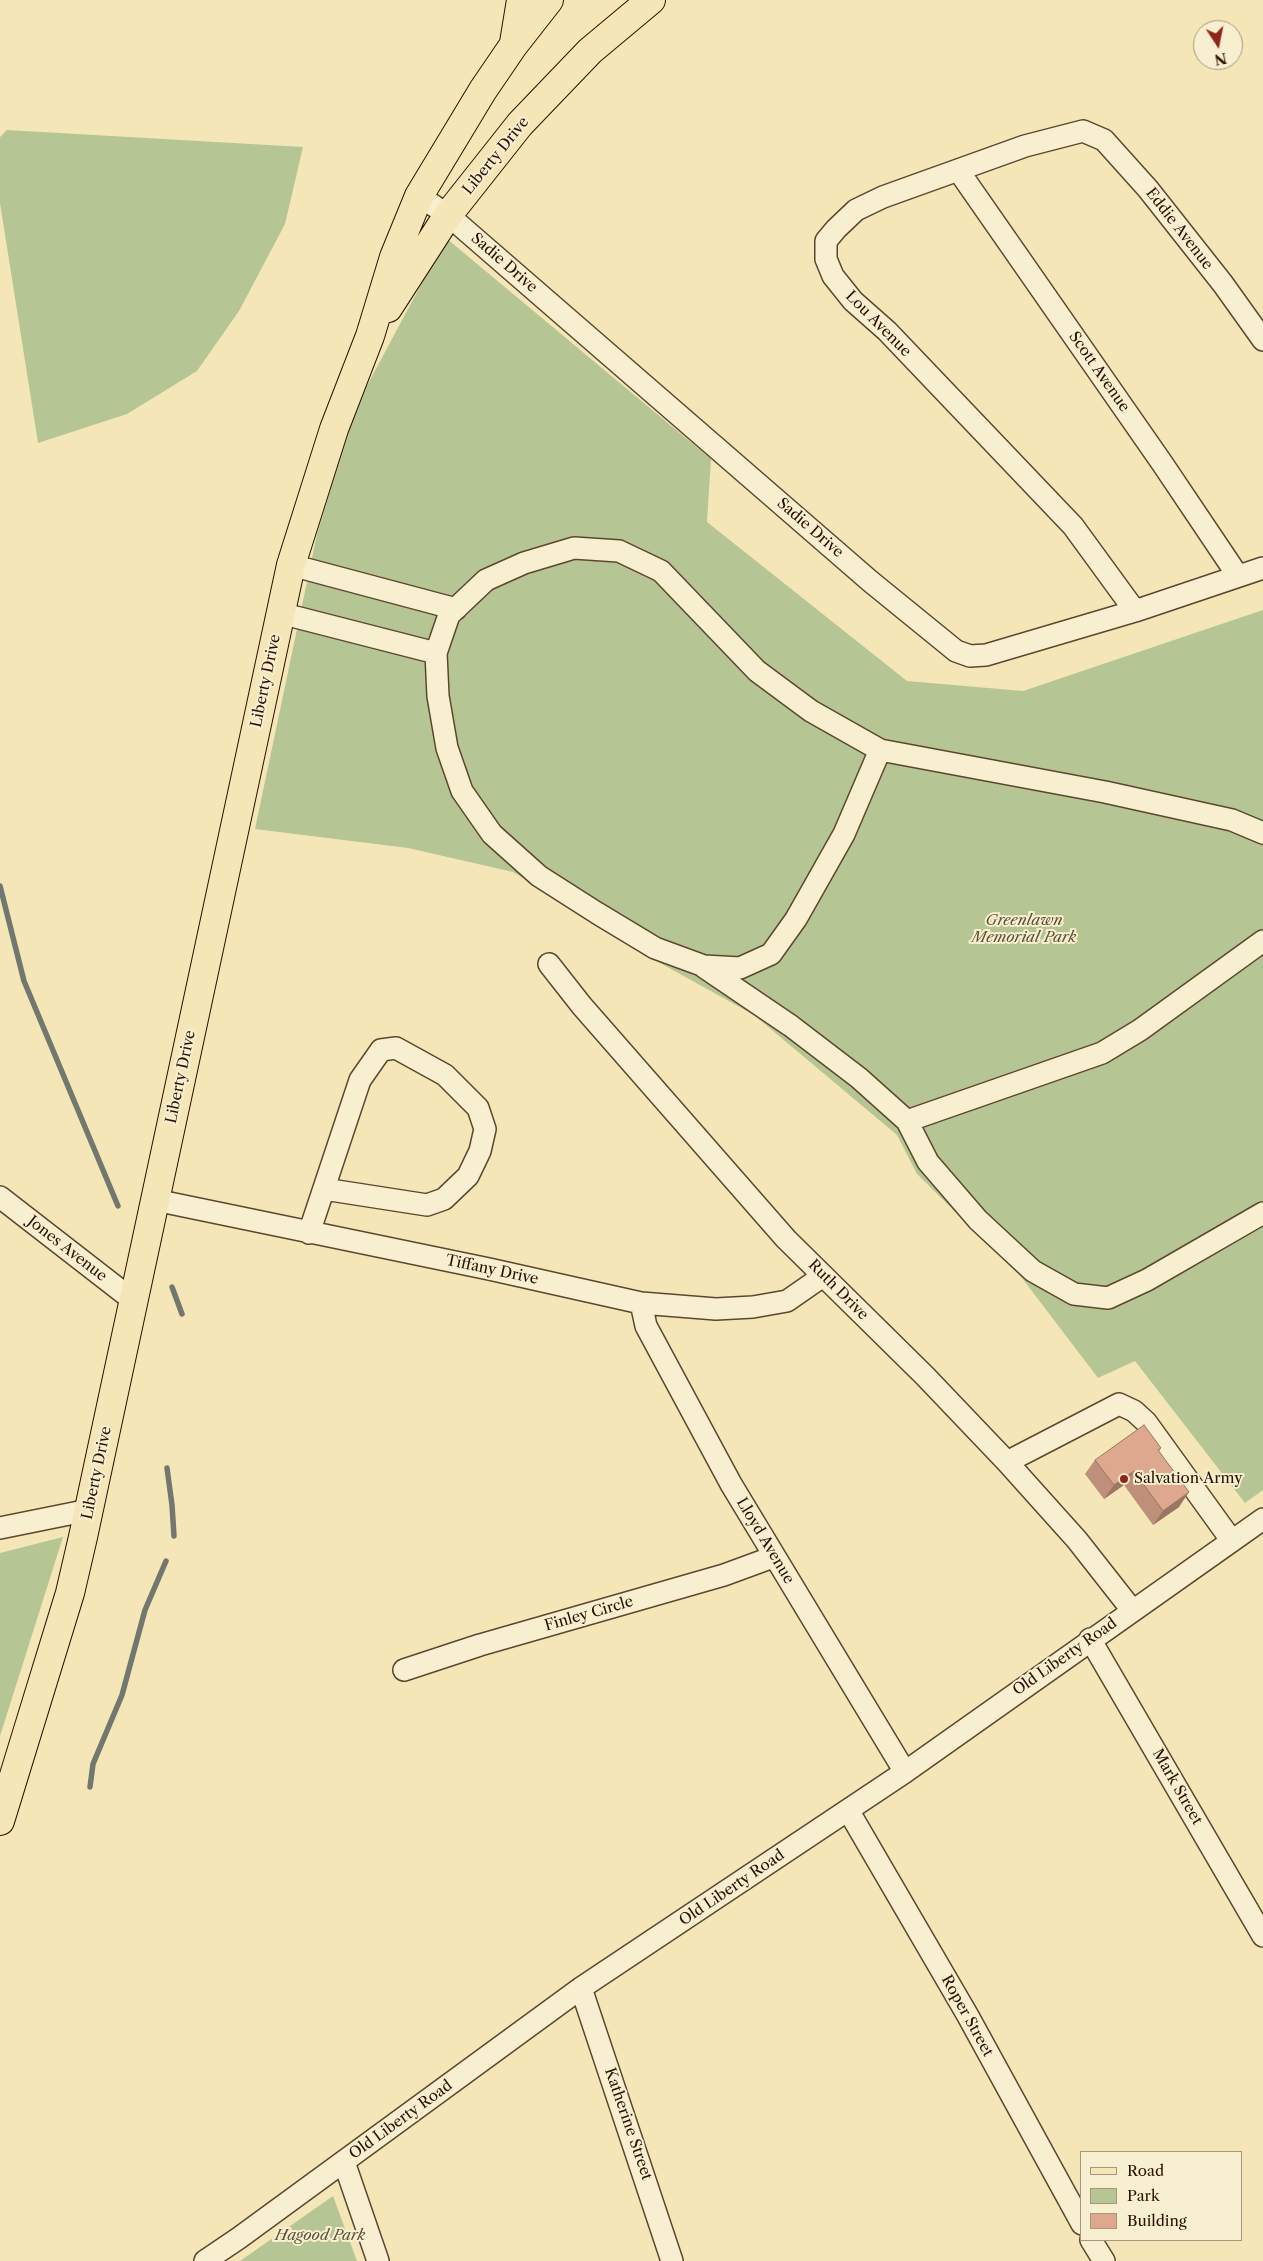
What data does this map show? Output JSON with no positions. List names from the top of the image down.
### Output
{
  "streets": {
    "main road": ["Liberty Drive"],
    "street": [
      "Eddie Avenue",
      "Sadie Drive",
      "Lou Avenue",
      "Scott Avenue",
      "Jones Avenue",
      "Tiffany Drive",
      "Ruth Drive",
      "Lloyd Avenue",
      "Finley Circle",
      "Old Liberty Road",
      "Mark Street",
      "Roper Street",
      "Katherine Street"
    ]
  },
  "crossings": [
    ["Liberty Drive", "Sadie Drive"],
    ["Liberty Drive", "Jones Avenue"],
    ["Liberty Drive", "Tiffany Drive"],
    ["Eddie Avenue", "Lou Avenue"],
    ["Sadie Drive", "Lou Avenue"],
    ["Sadie Drive", "Scott Avenue"],
    ["Lou Avenue", "Scott Avenue"],
    ["Tiffany Drive", "Ruth Drive"],
    ["Tiffany Drive", "Lloyd Avenue"],
    ["Ruth Drive", "Old Liberty Road"],
    ["Lloyd Avenue", "Finley Circle"],
    ["Lloyd Avenue", "Old Liberty Road"],
    ["Old Liberty Road", "Mark Street"],
    ["Old Liberty Road", "Roper Street"],
    ["Old Liberty Road", "Katherine Street"]
  ],
  "parks": ["Greenlawn Memorial Park", "Hagood Park"],
  "places": ["Salvation Army"],
  "legend": ["Road", "Park", "Building"],
  "north": "bottom"
}
